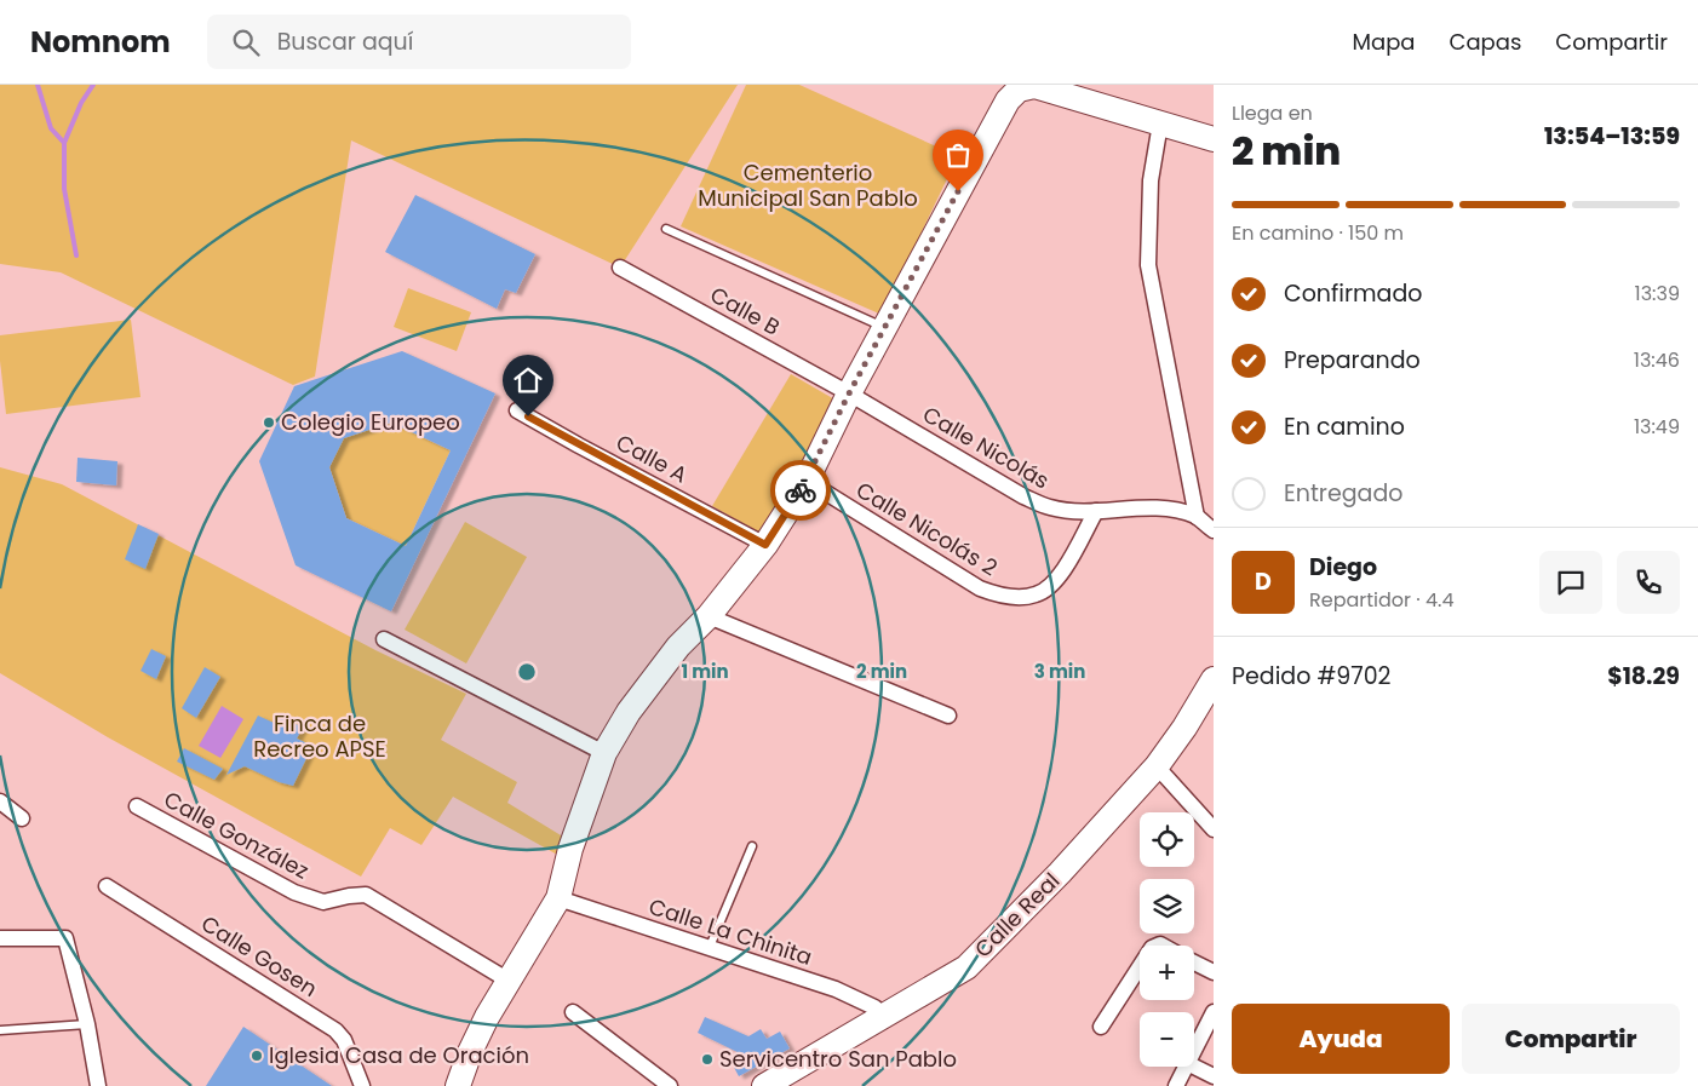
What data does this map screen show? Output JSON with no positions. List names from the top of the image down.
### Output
{
  "streets": {
    "main road": ["Calle Real"],
    "street": [
      "Calle B",
      "Calle Nicolás",
      "Calle A",
      "Calle Nicolás 2",
      "Calle González",
      "Calle La Chinita",
      "Calle Gosen"
    ]
  },
  "crossings": [
    ["Calle B", "Calle Nicolás"],
    ["Calle Nicolás", "Calle Nicolás 2"],
    ["Calle Real", "Calle La Chinita"]
  ],
  "parks": ["Cementerio Municipal San Pablo", "Finca de Recreo APSE"],
  "places": ["Colegio Europeo", "Iglesia Casa de Oración", "Servicentro San Pablo"],
  "page": {
    "header": "Nomnom",
    "search": "Buscar aquí",
    "nav": ["Mapa", "Capas", "Compartir"],
    "heading": ["2 min", "Llega en", "13:54–13:59"],
    "panel": [
      "Diego",
      "Repartidor · 4.4",
      "Pedido #9702",
      "$18.29"
    ],
    "bar": "En camino · 150 m",
    "list": [
      ["Confirmado", "13:39"],
      ["Preparando", "13:46"],
      ["En camino", "13:49"],
      "Entregado"
    ],
    "round": "D",
    "map_buttons": ["+", "−"],
    "buttons": ["Ayuda", "Compartir"]
  },
  "rings": ["1 min", "2 min", "3 min"]
}
